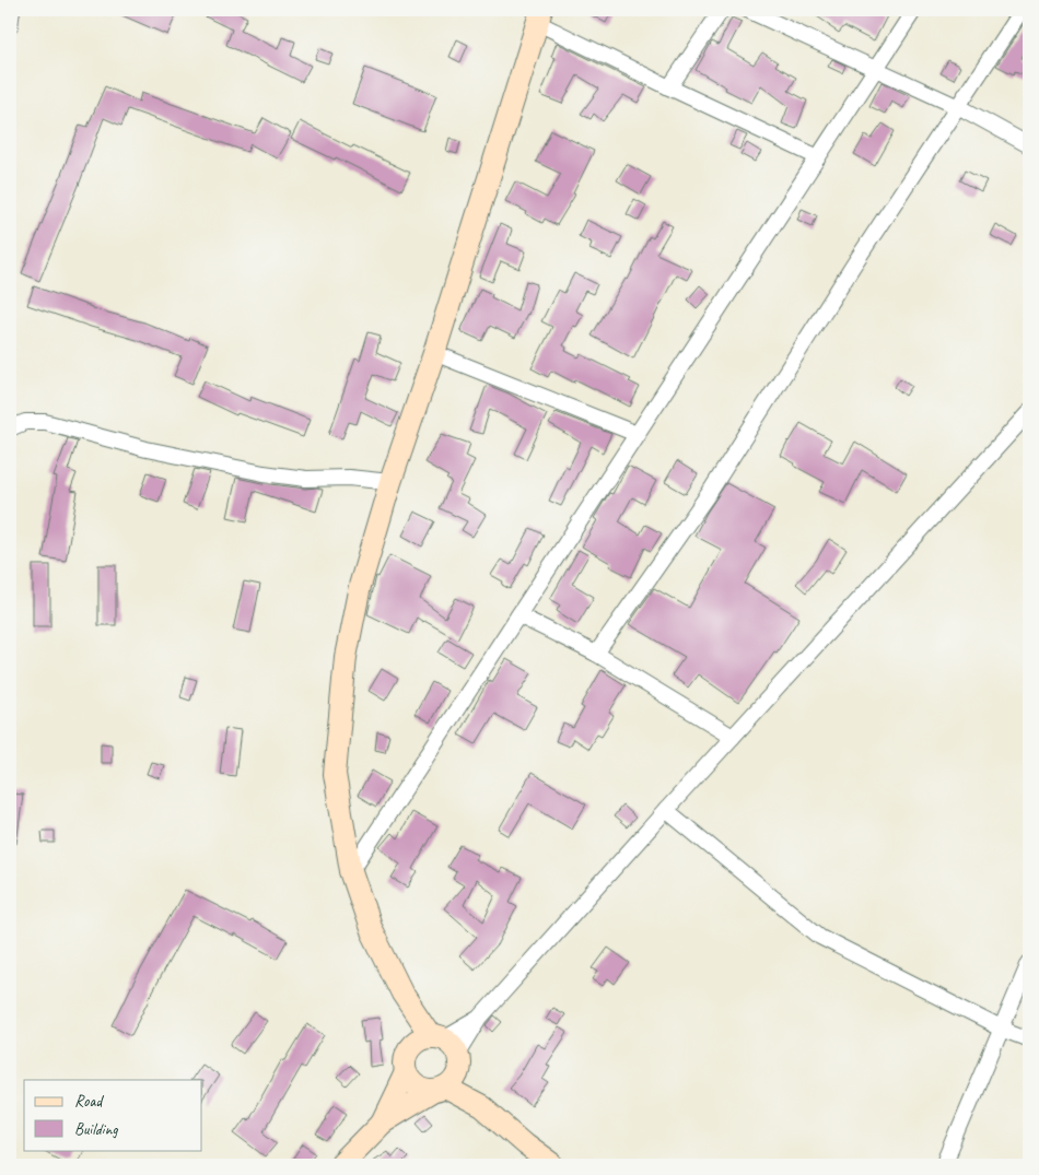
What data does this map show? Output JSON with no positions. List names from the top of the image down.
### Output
{
  "legend": ["Road", "Building"]
}
